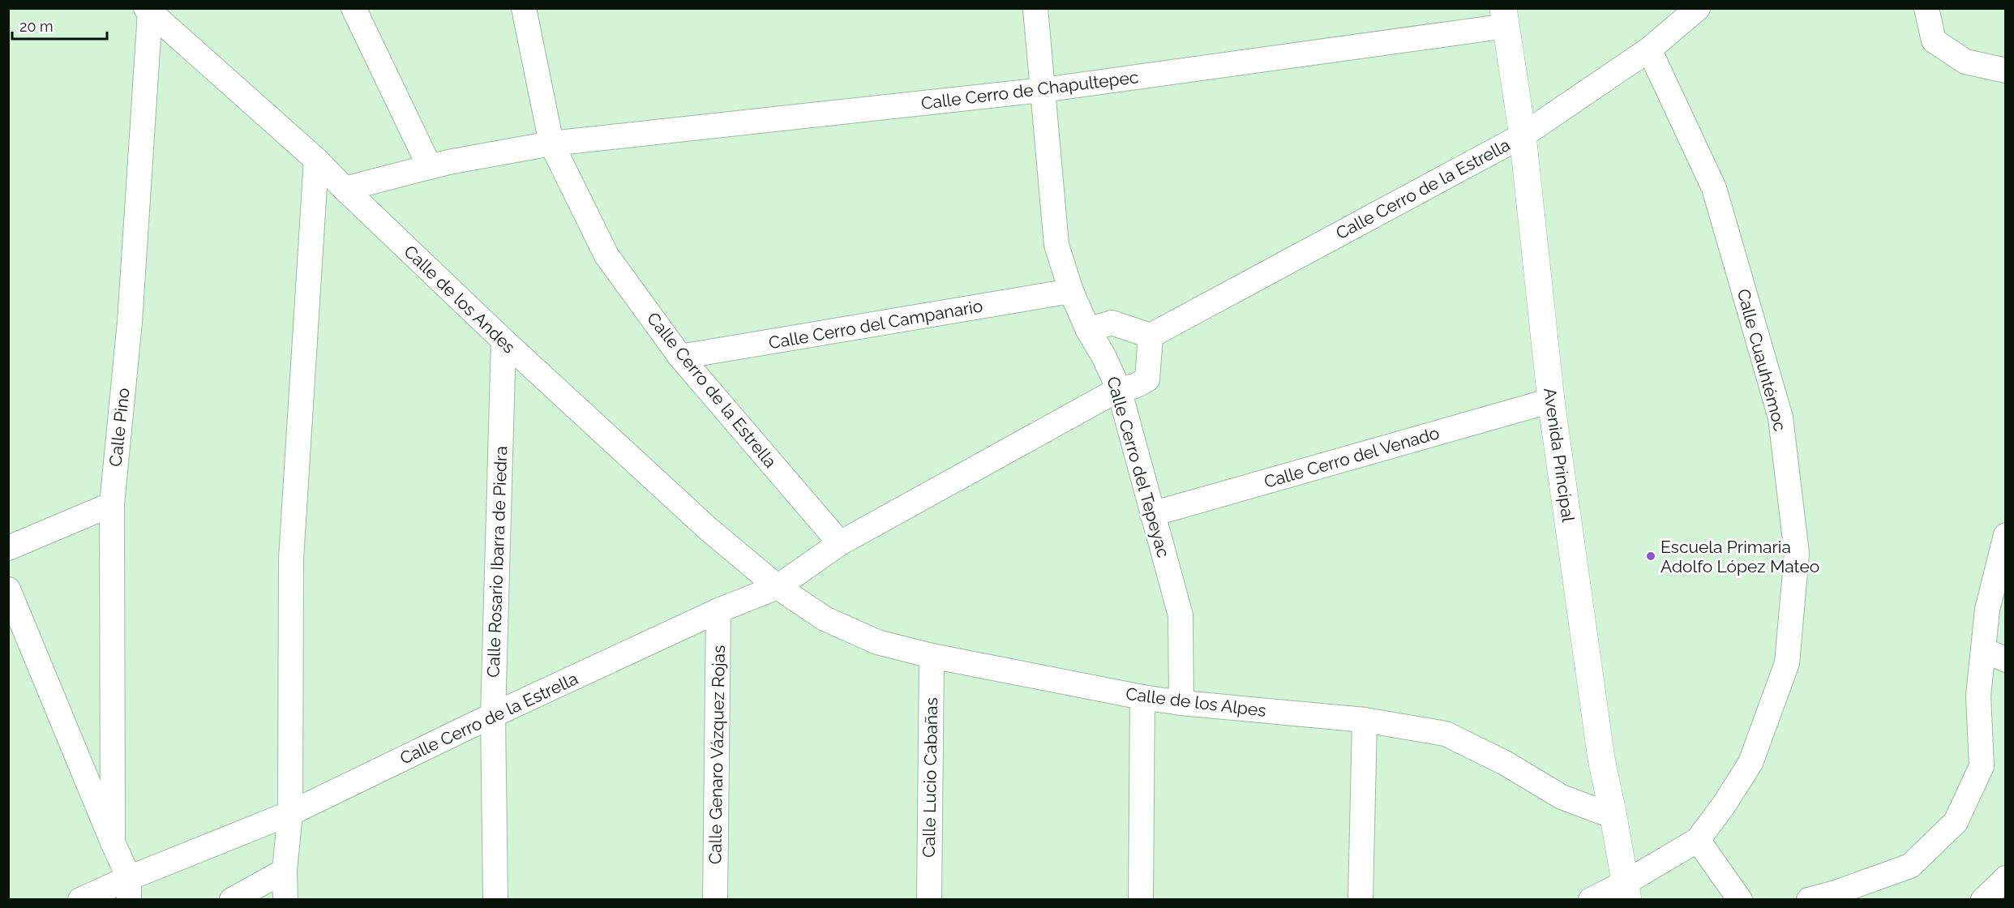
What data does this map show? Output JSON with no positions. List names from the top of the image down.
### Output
{
  "streets": {
    "street": [
      "Calle Cerro de Chapultepec",
      "Calle Cerro de la Estrella",
      "Calle de los Andes",
      "Calle Cerro del Campanario",
      "Calle Cuauhtémoc",
      "Calle Pino",
      "Avenida Principal",
      "Calle Cerro del Venado",
      "Calle Cerro del Tepeyac",
      "Calle Rosario Ibarra de Piedra",
      "Calle de los Alpes",
      "Calle Genaro Vázquez Rojas",
      "Calle Lucio Cabañas"
    ]
  },
  "crossings": [
    ["Calle Cerro de Chapultepec", "Calle Cerro de la Estrella"],
    ["Calle Cerro de Chapultepec", "Calle de los Andes"],
    ["Calle Cerro de Chapultepec", "Avenida Principal"],
    ["Calle Cerro de Chapultepec", "Calle Cerro del Tepeyac"],
    ["Calle Cerro de la Estrella", "Calle de los Andes"],
    ["Calle Cerro de la Estrella", "Calle Cerro del Campanario"],
    ["Calle Cerro de la Estrella", "Calle Cuauhtémoc"],
    ["Calle Cerro de la Estrella", "Avenida Principal"],
    ["Calle Cerro de la Estrella", "Calle Cerro del Tepeyac"],
    ["Calle Cerro de la Estrella", "Calle Rosario Ibarra de Piedra"],
    ["Calle Cerro de la Estrella", "Calle de los Alpes"],
    ["Calle Cerro de la Estrella", "Calle Genaro Vázquez Rojas"],
    ["Calle de los Andes", "Calle Pino"],
    ["Calle de los Andes", "Calle Rosario Ibarra de Piedra"],
    ["Calle de los Andes", "Calle de los Alpes"],
    ["Calle Cerro del Campanario", "Calle Cerro del Tepeyac"],
    ["Avenida Principal", "Calle Cerro del Venado"],
    ["Avenida Principal", "Calle de los Alpes"],
    ["Calle Cerro del Venado", "Calle Cerro del Tepeyac"],
    ["Calle Cerro del Tepeyac", "Calle de los Alpes"],
    ["Calle de los Alpes", "Calle Lucio Cabañas"]
  ],
  "places": ["Escuela Primaria Adolfo López Mateo"],
  "scale_bar": "20 m"
}
